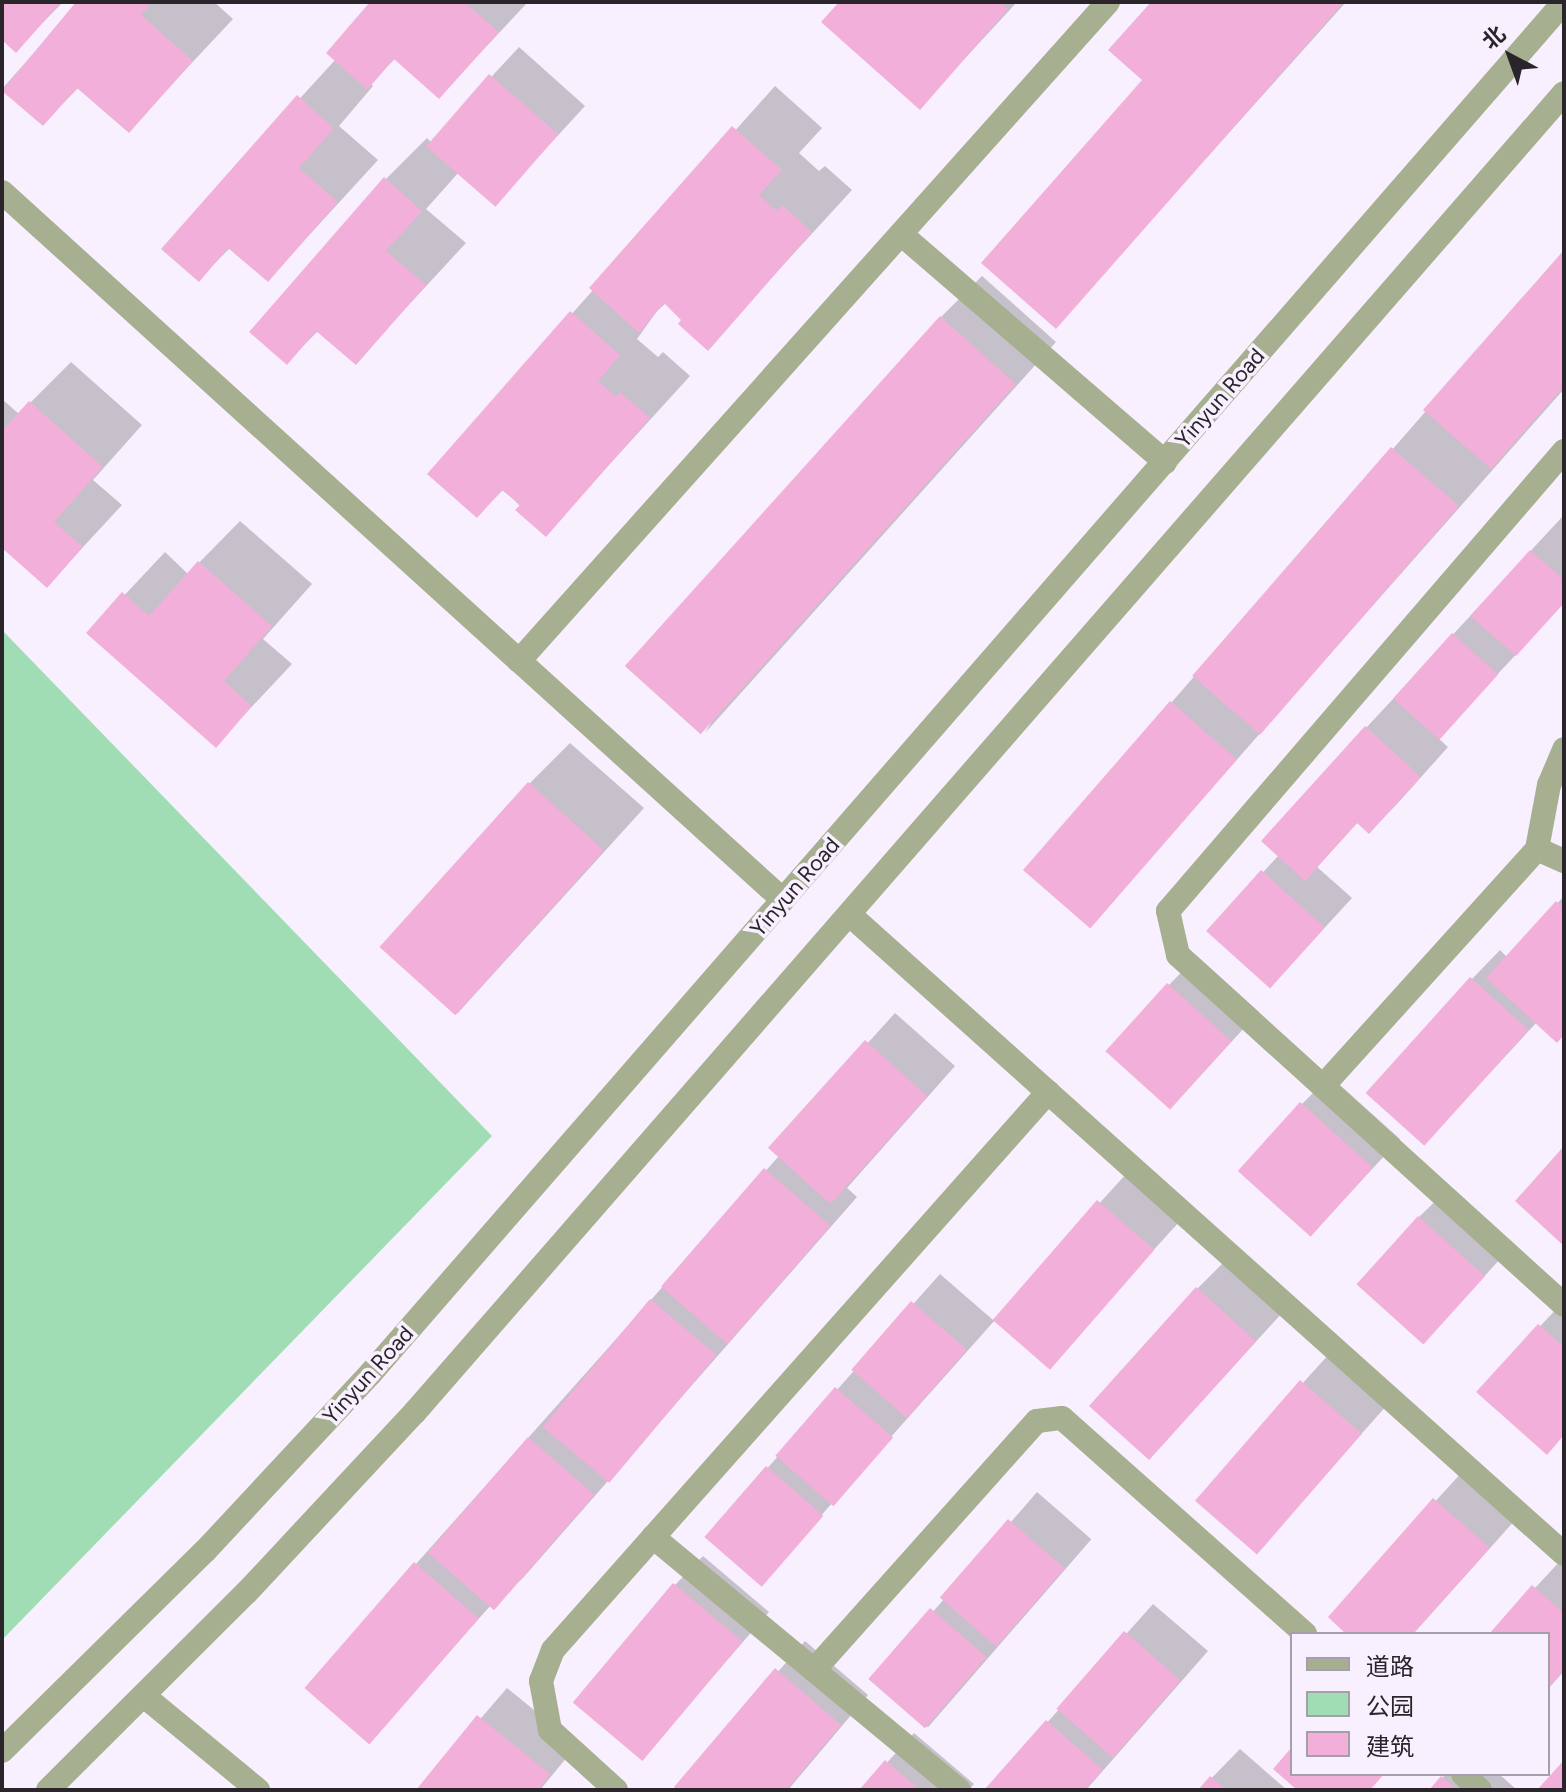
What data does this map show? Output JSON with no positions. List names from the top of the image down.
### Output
{
  "streets": {
    "street": ["Yinyun Road"]
  },
  "legend": ["道路", "公园", "建筑"],
  "north": "top left"
}
